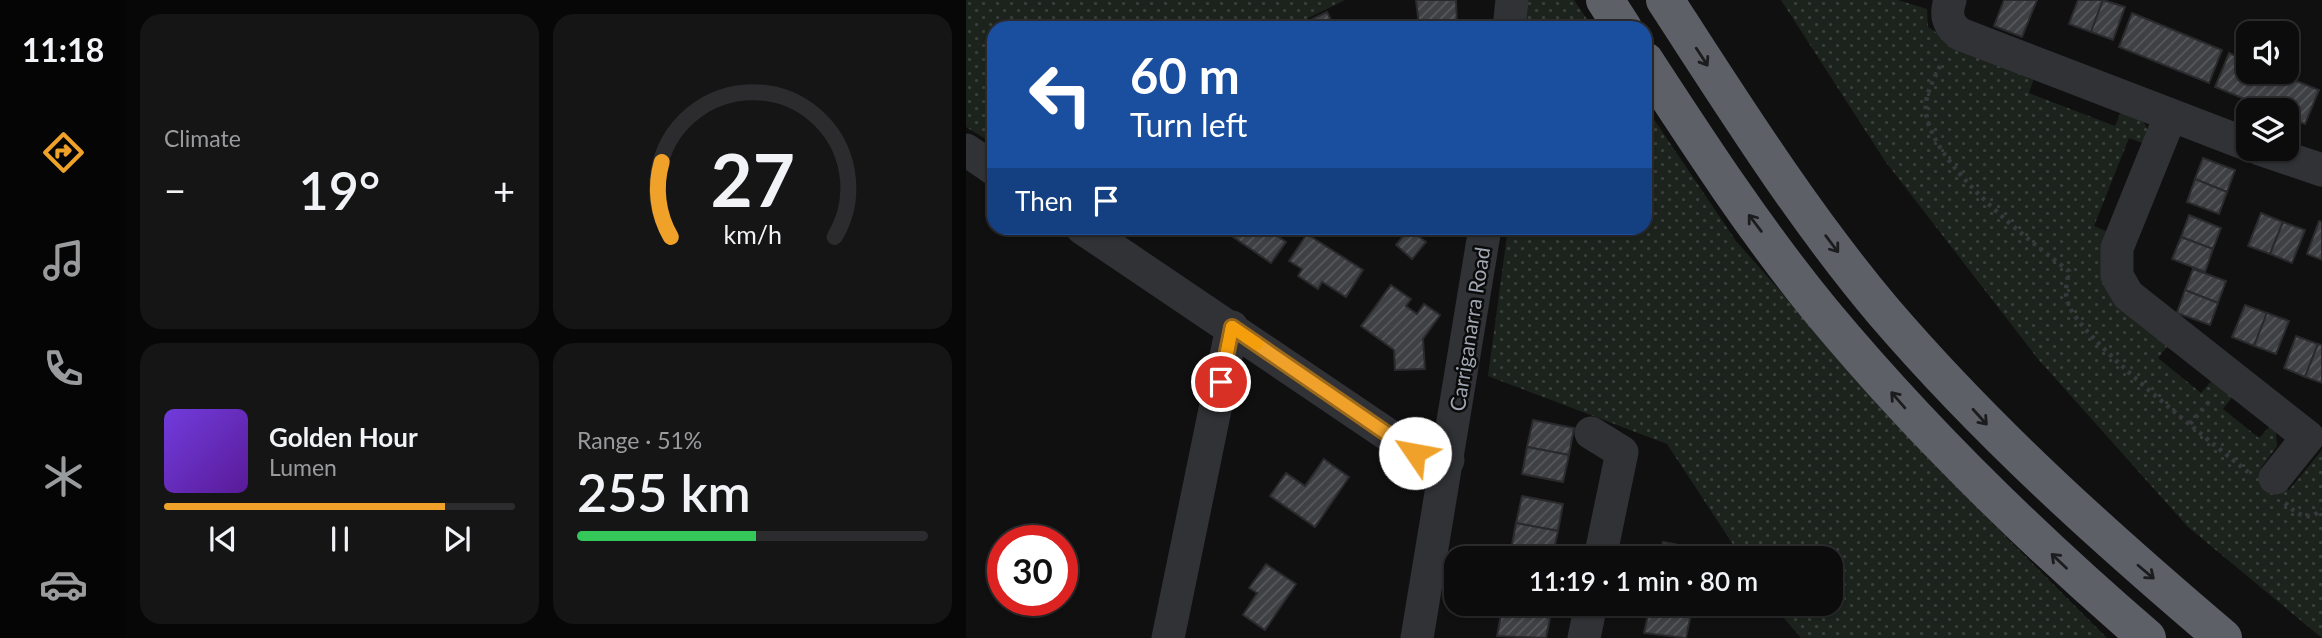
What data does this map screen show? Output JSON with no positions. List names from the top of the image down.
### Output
{
  "streets": {
    "street": ["Carriganarra Road"]
  },
  "page": {
    "tabs": "11:18",
    "tile": [
      "Climate",
      ["Range · 51%", "255 km"]
    ],
    "turn": ["60 m", "Turn left"],
    "heat": ["−", "19°", "+"],
    "then": "Then",
    "song": ["Golden Hour", "Lumen"],
    "limit": "30",
    "trip": "11:19 · 1 min · 80 m",
    "gauge": ["27", "km/h"]
  }
}
